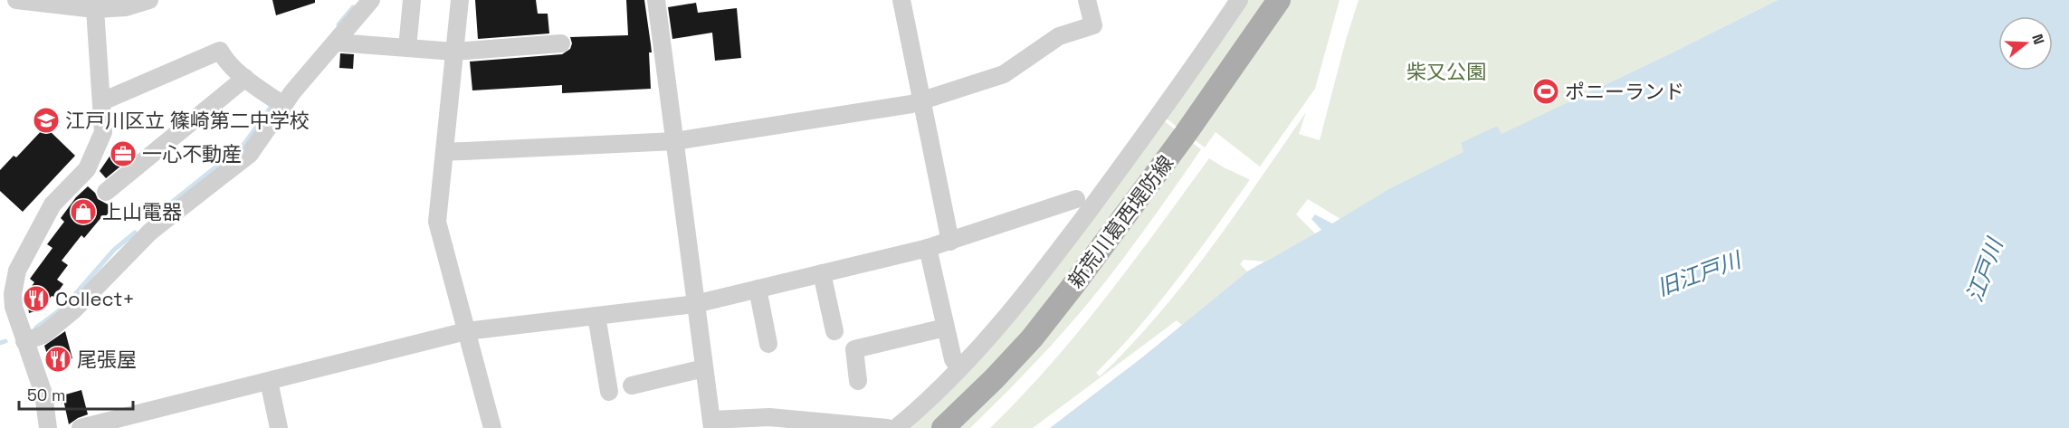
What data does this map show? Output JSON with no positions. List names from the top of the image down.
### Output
{
  "streets": {
    "main road": ["新荒川葛西堤防線"]
  },
  "water": ["江戸川", "旧江戸川"],
  "parks": ["柴又公園"],
  "places": {
    "sports": ["ポニーランド"],
    "school or university": ["江戸川区立 篠崎第二中学校"],
    "office": ["一心不動産"],
    "shop": ["上山電器"],
    "restaurant": ["Collect+", "尾張屋"]
  },
  "scale_bar": "50 m",
  "north": "right"
}
